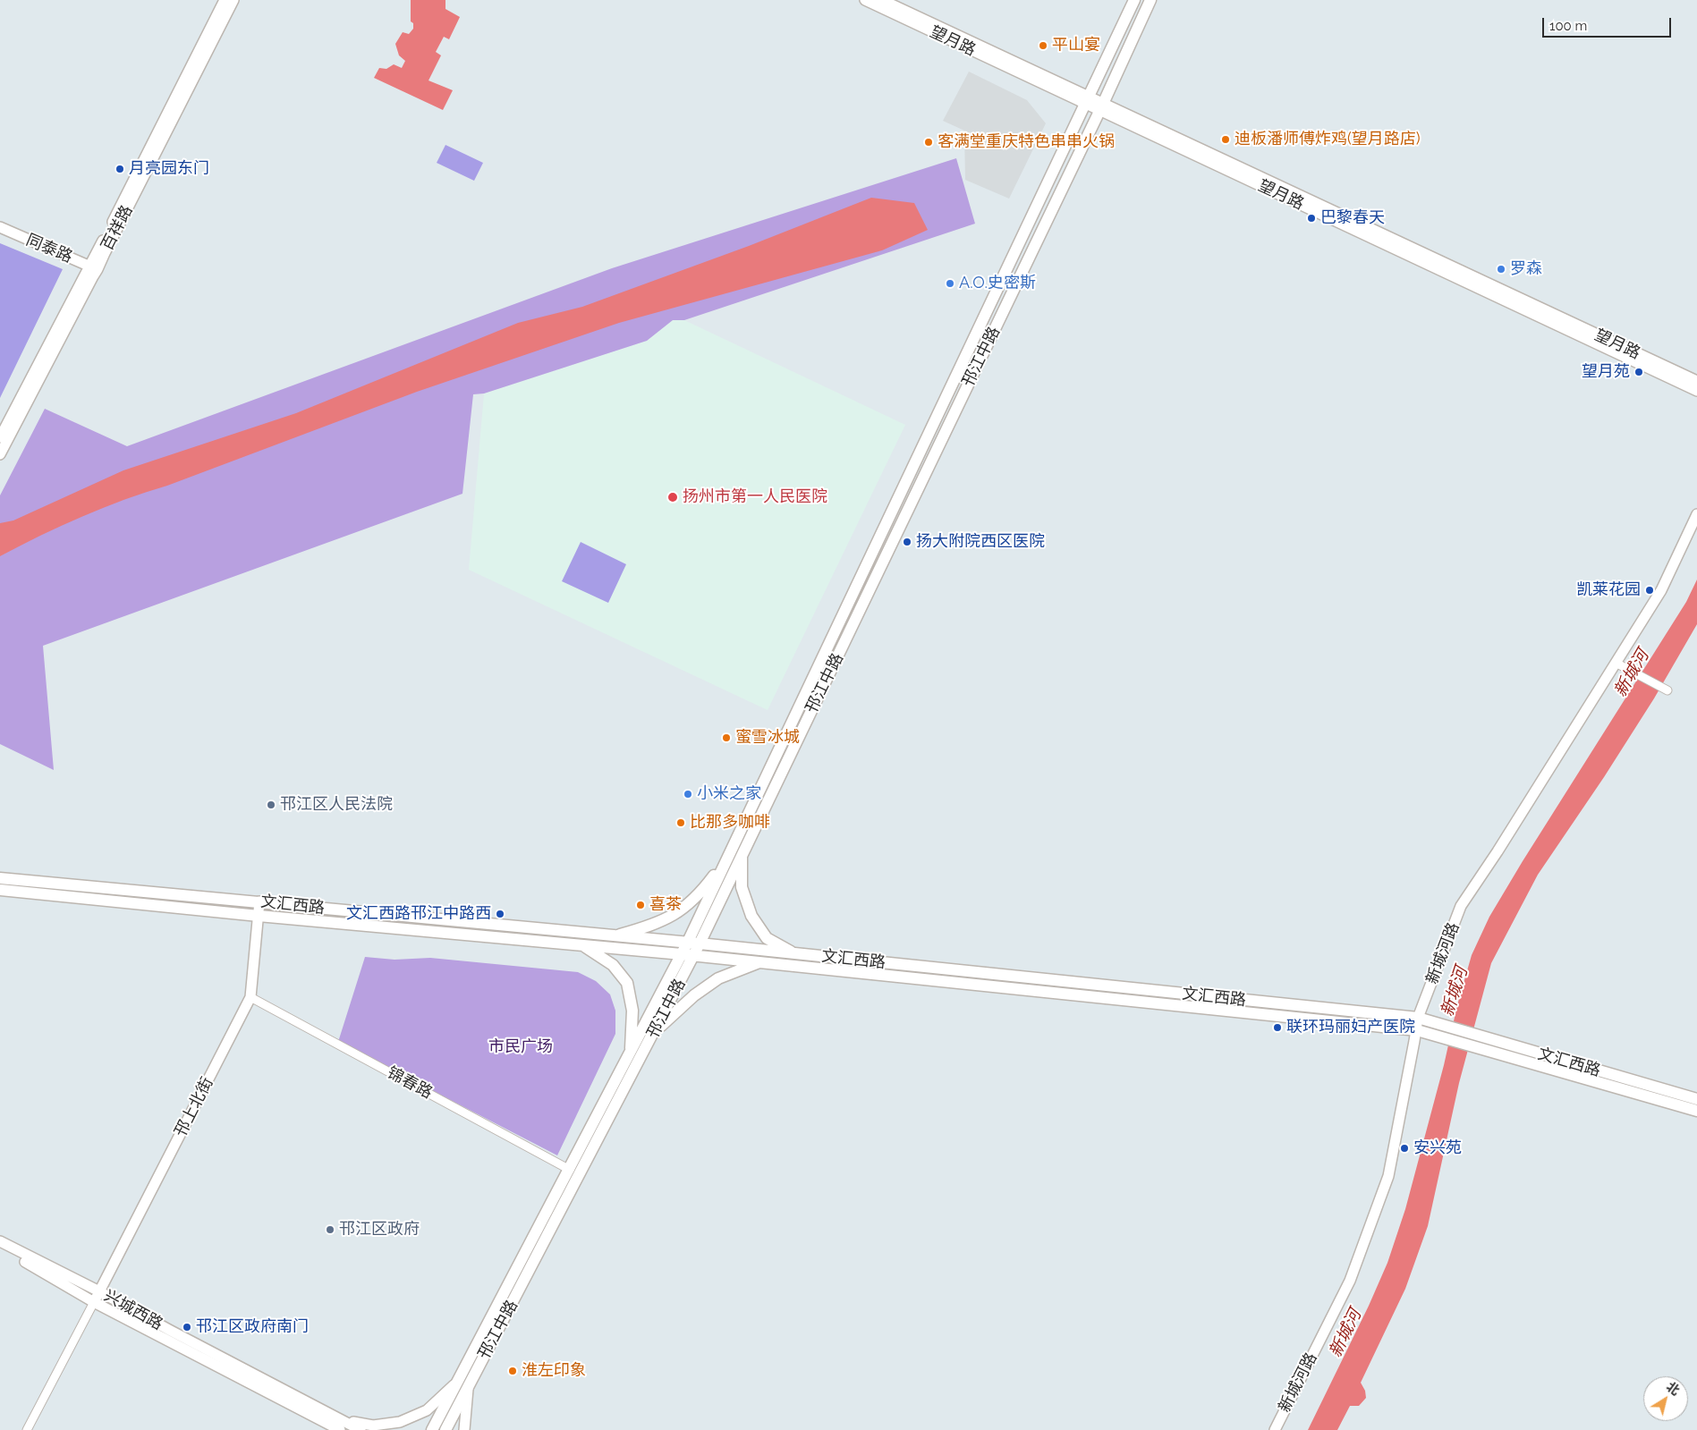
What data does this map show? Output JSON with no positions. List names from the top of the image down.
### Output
{
  "streets": {
    "main road": ["邗江中路", "文汇西路"],
    "street": [
      "望月路",
      "百祥路",
      "同泰路",
      "新城河路",
      "锦春路",
      "邗上北街",
      "兴城西路"
    ]
  },
  "crossings": [
    ["望月路", "邗江中路"],
    ["百祥路", "同泰路"],
    ["邗江中路", "文汇西路"],
    ["邗江中路", "锦春路"],
    ["文汇西路", "新城河路"],
    ["文汇西路", "邗上北街"],
    ["锦春路", "邗上北街"],
    ["邗上北街", "兴城西路"]
  ],
  "water": ["新城河"],
  "parks": ["市民广场"],
  "places": [
    "平山宴",
    "迪板潘师傅炸鸡(望月路店)",
    "客满堂重庆特色串串火锅",
    "月亮园东门",
    "巴黎春天",
    "罗森",
    "A.O.史密斯",
    "望月苑",
    "扬州市第一人民医院",
    "扬大附院西区医院",
    "凯莱花园",
    "蜜雪冰城",
    "小米之家",
    "邗江区人民法院",
    "比那多咖啡",
    "喜茶",
    "文汇西路邗江中路西",
    "联环玛丽妇产医院",
    "安兴苑",
    "邗江区政府",
    "邗江区政府南门",
    "淮左印象"
  ],
  "scale_bar": "100 m",
  "north": "top right"
}
